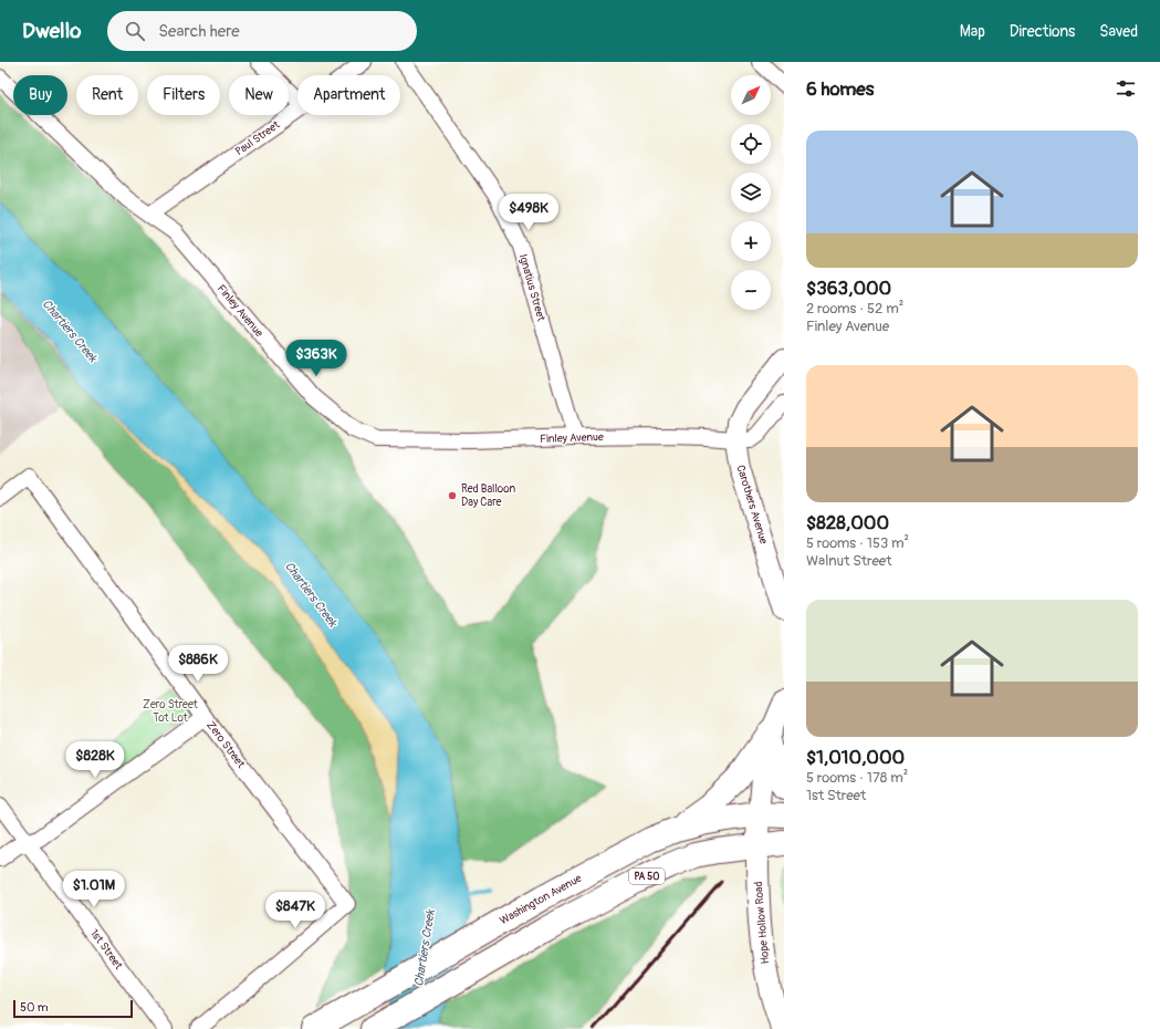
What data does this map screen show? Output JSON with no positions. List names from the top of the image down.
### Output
{
  "streets": {
    "main road": ["PA 50", "Washington Avenue", "Hope Hollow Road"],
    "street": [
      "Paul Street",
      "Ignatius Street",
      "Finley Avenue",
      "Carothers Avenue",
      "Zero Street",
      "1st Street"
    ]
  },
  "crossings": [
    ["Paul Street", "Finley Avenue"],
    ["Ignatius Street", "Finley Avenue"],
    ["Finley Avenue", "Carothers Avenue"],
    ["PA 50", "Hope Hollow Road"],
    ["Washington Avenue", "Hope Hollow Road"]
  ],
  "water": ["Chartiers Creek"],
  "parks": ["Zero Street Tot Lot"],
  "places": ["Red Balloon Day Care"],
  "scale_bar": "50 m",
  "north": "top right",
  "page": {
    "header": "Dwello",
    "search": "Search here",
    "nav": ["Map", "Directions", "Saved"],
    "heading": "6 homes",
    "map_buttons": ["+", "−"],
    "chip": [
      "Buy",
      "Rent",
      "Filters",
      "New",
      "Apartment"
    ],
    "list": [
      {
        "name": "$363,000",
        "note": "2 rooms · 52 m² · Finley Avenue"
      },
      {
        "name": "$828,000",
        "note": "5 rooms · 153 m² · Walnut Street"
      },
      {
        "name": "$1,010,000",
        "note": "5 rooms · 178 m² · 1st Street"
      }
    ],
    "price": [
      "$498K",
      "$363K",
      "$886K",
      "$828K",
      "$1.01M",
      "$847K"
    ],
    "scale": "50 m"
  }
}
